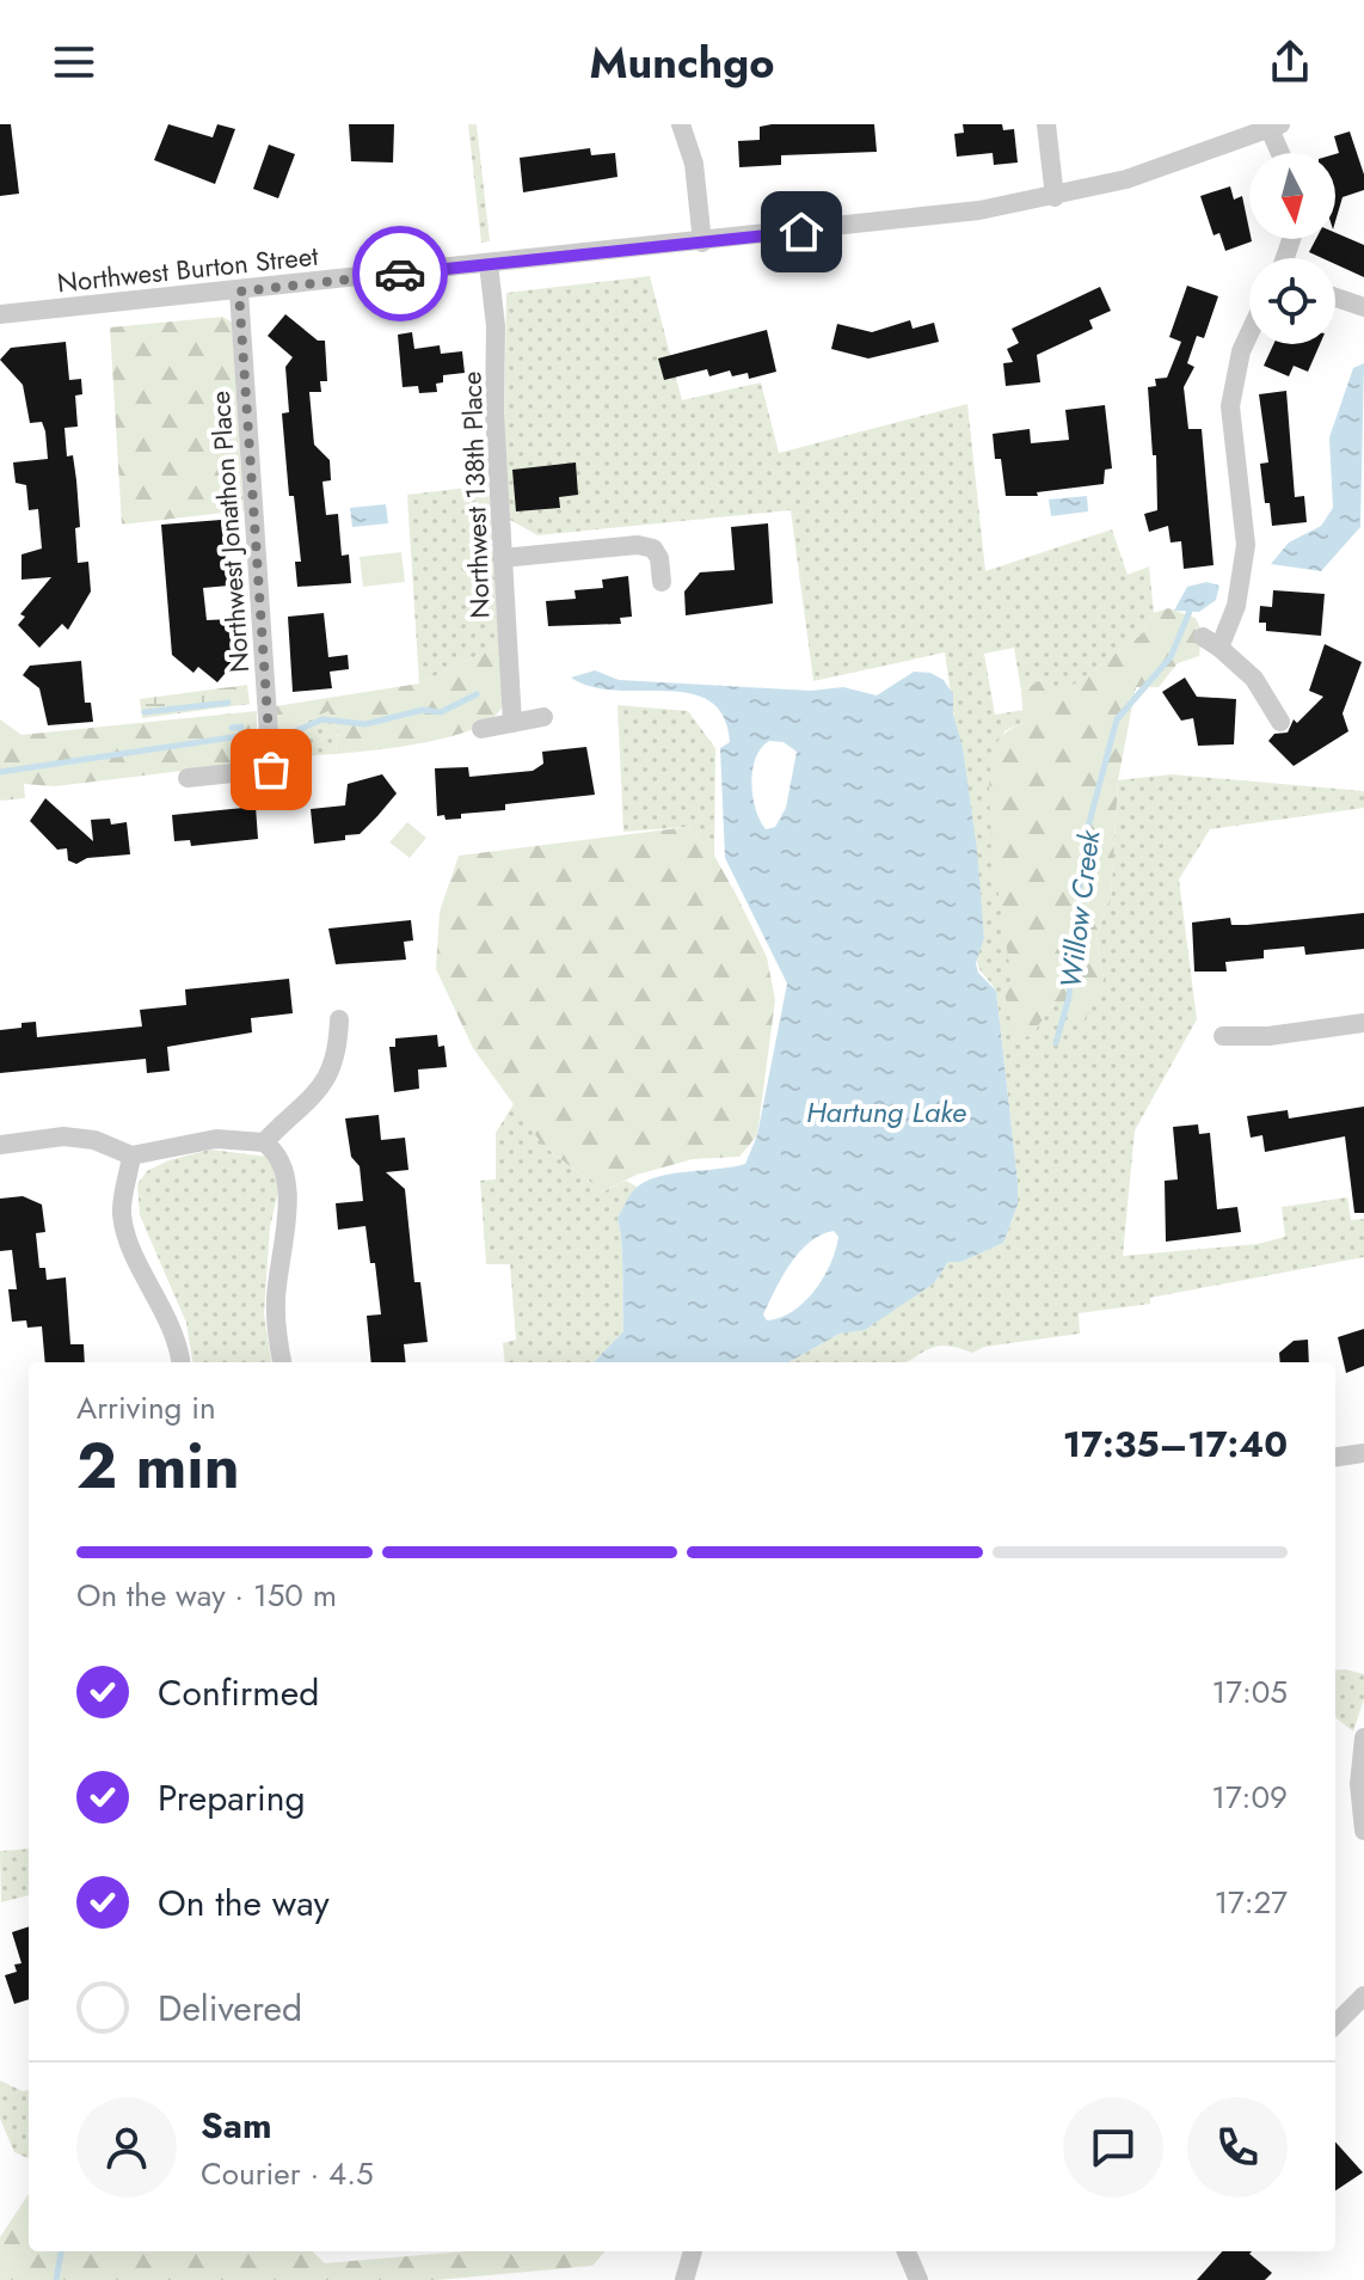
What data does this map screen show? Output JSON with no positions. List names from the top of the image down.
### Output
{
  "streets": {
    "street": ["Northwest Burton Street", "Northwest 138th Place", "Northwest Jonathon Place"]
  },
  "crossings": [
    ["Northwest Burton Street", "Northwest 138th Place"],
    ["Northwest Burton Street", "Northwest Jonathon Place"]
  ],
  "water": ["Willow Creek", "Hartung Lake"],
  "north": "bottom",
  "page": {
    "header": "Munchgo",
    "heading": ["2 min", "Arriving in", "17:35–17:40"],
    "panel": ["Sam", "Courier · 4.5"],
    "bar": "On the way · 150 m",
    "list": [
      ["Confirmed", "17:05"],
      ["Preparing", "17:09"],
      ["On the way", "17:27"],
      "Delivered"
    ]
  }
}
